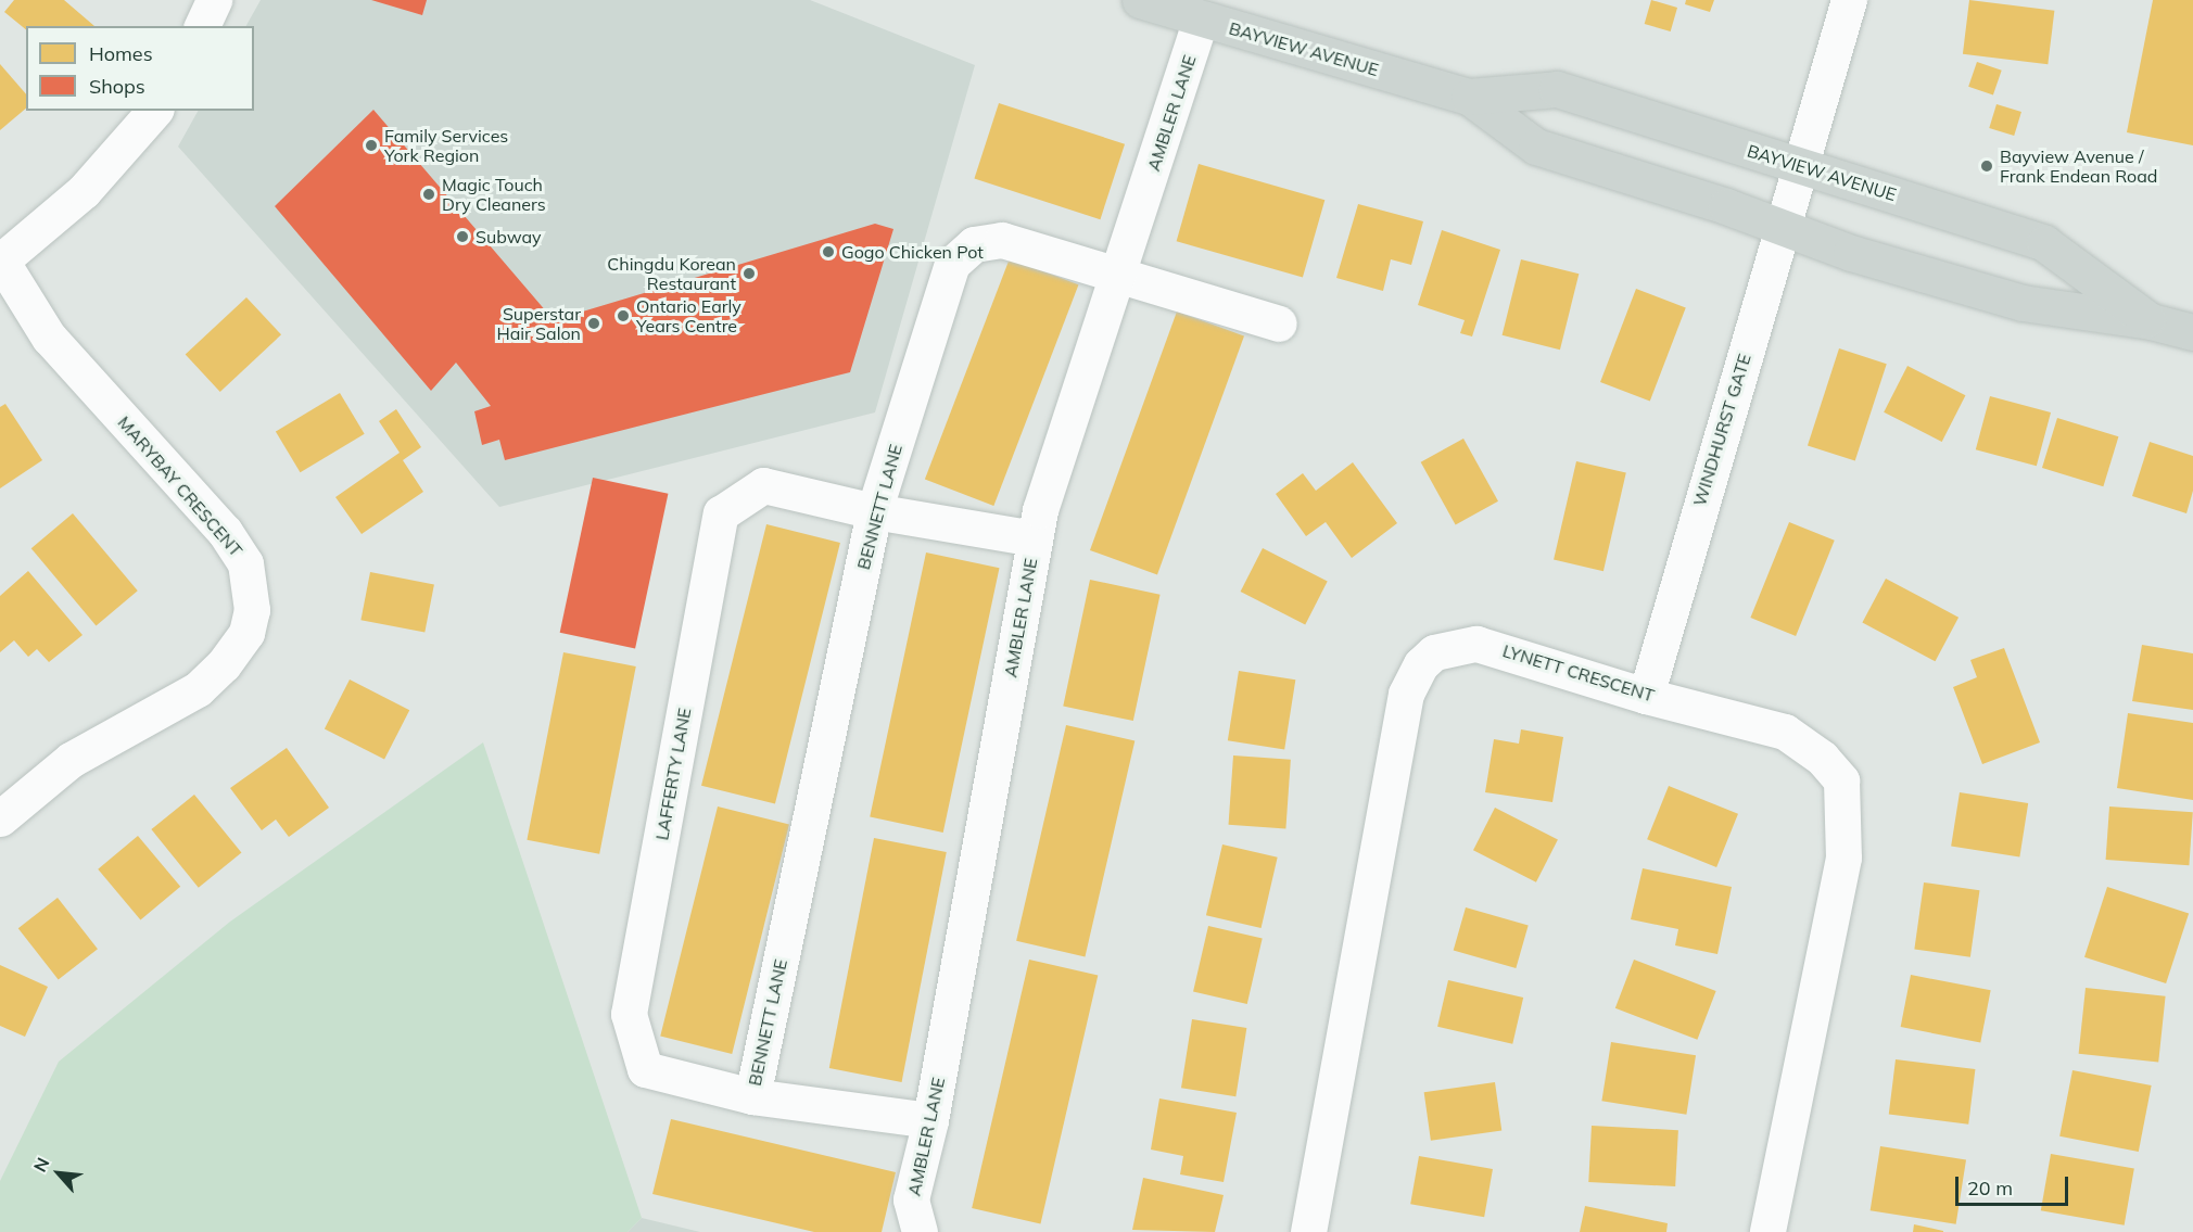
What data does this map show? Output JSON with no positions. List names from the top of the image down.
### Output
{
  "streets": {
    "main road": ["BAYVIEW AVENUE"],
    "street": [
      "AMBLER LANE",
      "WINDHURST GATE",
      "MARYBAY CRESCENT",
      "BENNETT LANE",
      "LYNETT CRESCENT",
      "LAFFERTY LANE"
    ]
  },
  "crossings": [
    ["BAYVIEW AVENUE", "AMBLER LANE"],
    ["BAYVIEW AVENUE", "WINDHURST GATE"],
    ["AMBLER LANE", "BENNETT LANE"],
    ["AMBLER LANE", "LAFFERTY LANE"],
    ["WINDHURST GATE", "LYNETT CRESCENT"],
    ["BENNETT LANE", "LAFFERTY LANE"]
  ],
  "places": [
    "Family Services York Region",
    "Bayview Avenue / Frank Endean Road",
    "Magic Touch Dry Cleaners",
    "Subway",
    "Gogo Chicken Pot",
    "Chingdu Korean Restaurant",
    "Ontario Early Years Centre",
    "Superstar Hair Salon"
  ],
  "legend": ["Homes", "Shops"],
  "scale_bar": "20 m",
  "north": "top left"
}
